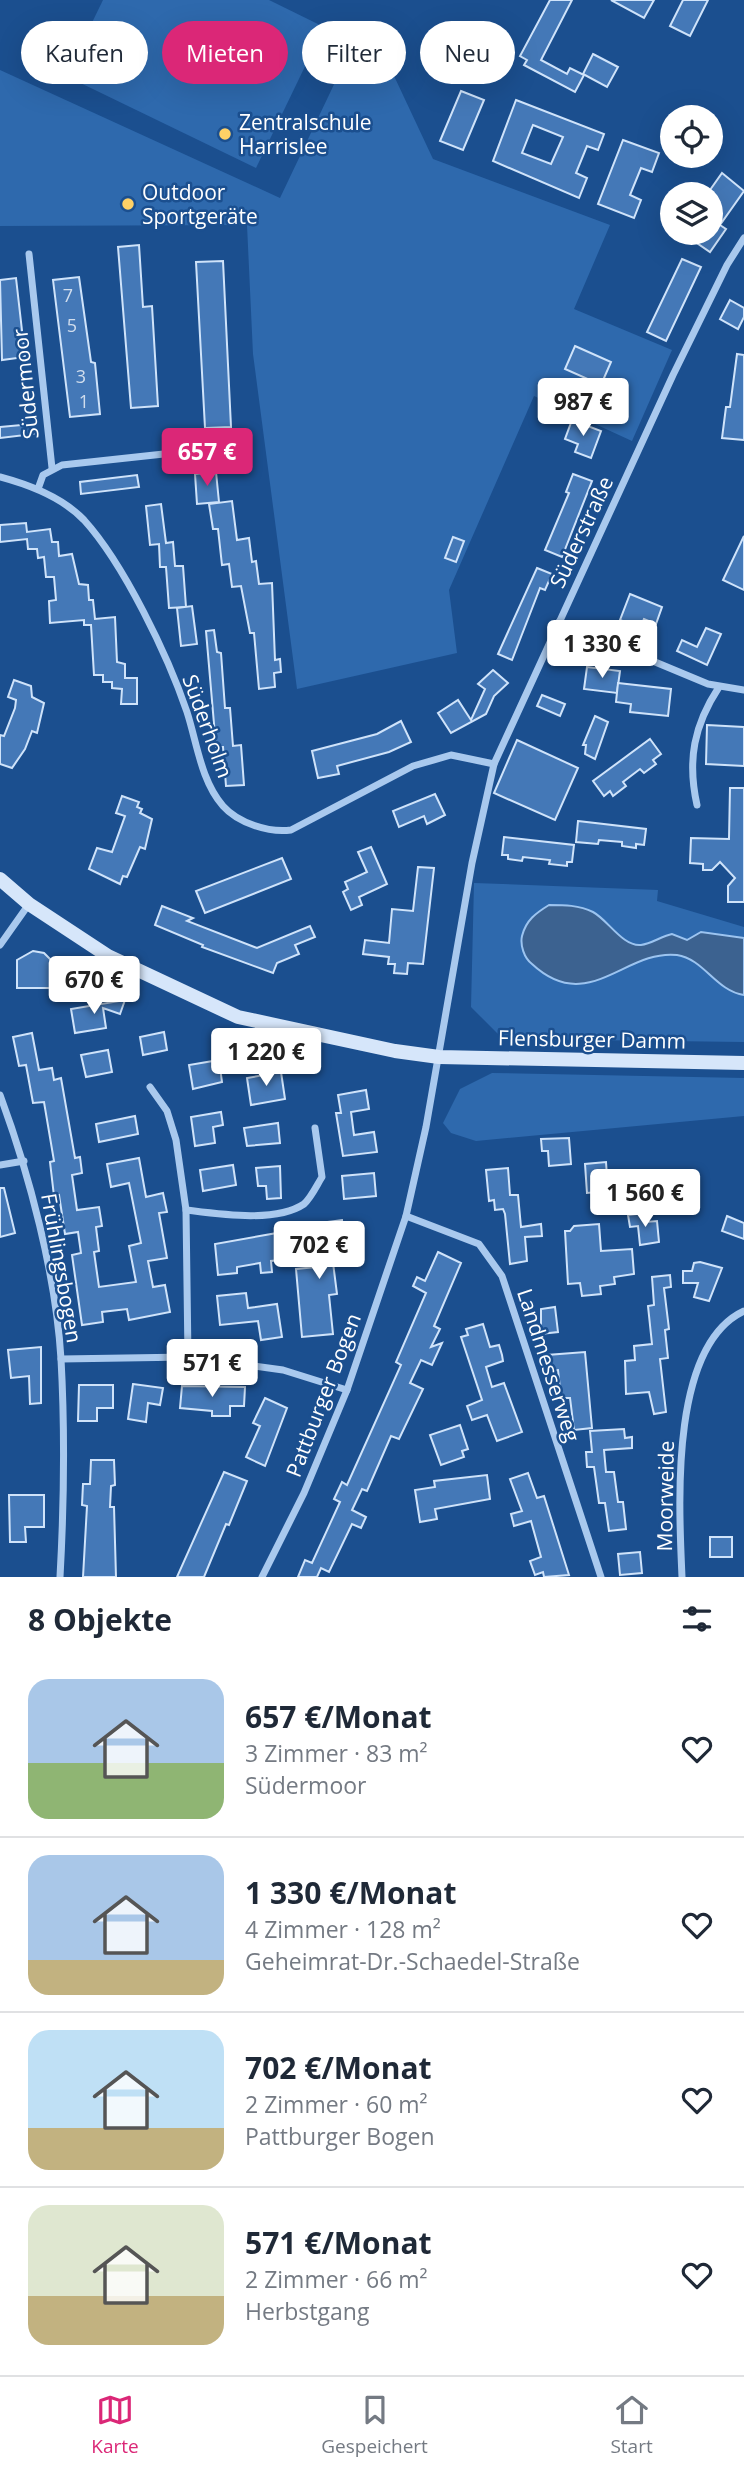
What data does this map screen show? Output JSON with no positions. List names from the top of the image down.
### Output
{
  "streets": {
    "street": [
      "Südermoor",
      "Süderstraße",
      "Süderholm",
      "Flensburger Damm",
      "Frühlingsbogen",
      "Landmesserweg",
      "Pattburger Bogen",
      "Moorweide"
    ]
  },
  "crossings": [
    ["Südermoor", "Süderholm"],
    ["Süderstraße", "Süderholm"],
    ["Süderstraße", "Flensburger Damm"],
    ["Süderstraße", "Pattburger Bogen"],
    ["Flensburger Damm", "Pattburger Bogen"],
    ["Landmesserweg", "Pattburger Bogen"]
  ],
  "places": ["Zentralschule Harrislee", "Outdoor Sportgeräte"],
  "house_numbers": [
    "7",
    "5",
    "3",
    "1"
  ],
  "page": {
    "chip": [
      "Kaufen",
      "Mieten",
      "Filter",
      "Neu"
    ],
    "price": [
      "987 €",
      "657 €",
      "1 330 €",
      "670 €",
      "1 220 €",
      "1 560 €",
      "702 €",
      "571 €"
    ],
    "heading": "8 Objekte",
    "list": [
      {
        "name": "657 €/Monat",
        "note": "3 Zimmer · 83 m² · Südermoor"
      },
      {
        "name": "1 330 €/Monat",
        "note": "4 Zimmer · 128 m² · Geheimrat-Dr.-Schaedel-Straße"
      },
      {
        "name": "702 €/Monat",
        "note": "2 Zimmer · 60 m² · Pattburger Bogen"
      },
      {
        "name": "571 €/Monat",
        "note": "2 Zimmer · 66 m² · Herbstgang"
      }
    ],
    "tabs": ["Karte", "Gespeichert", "Start"]
  }
}
